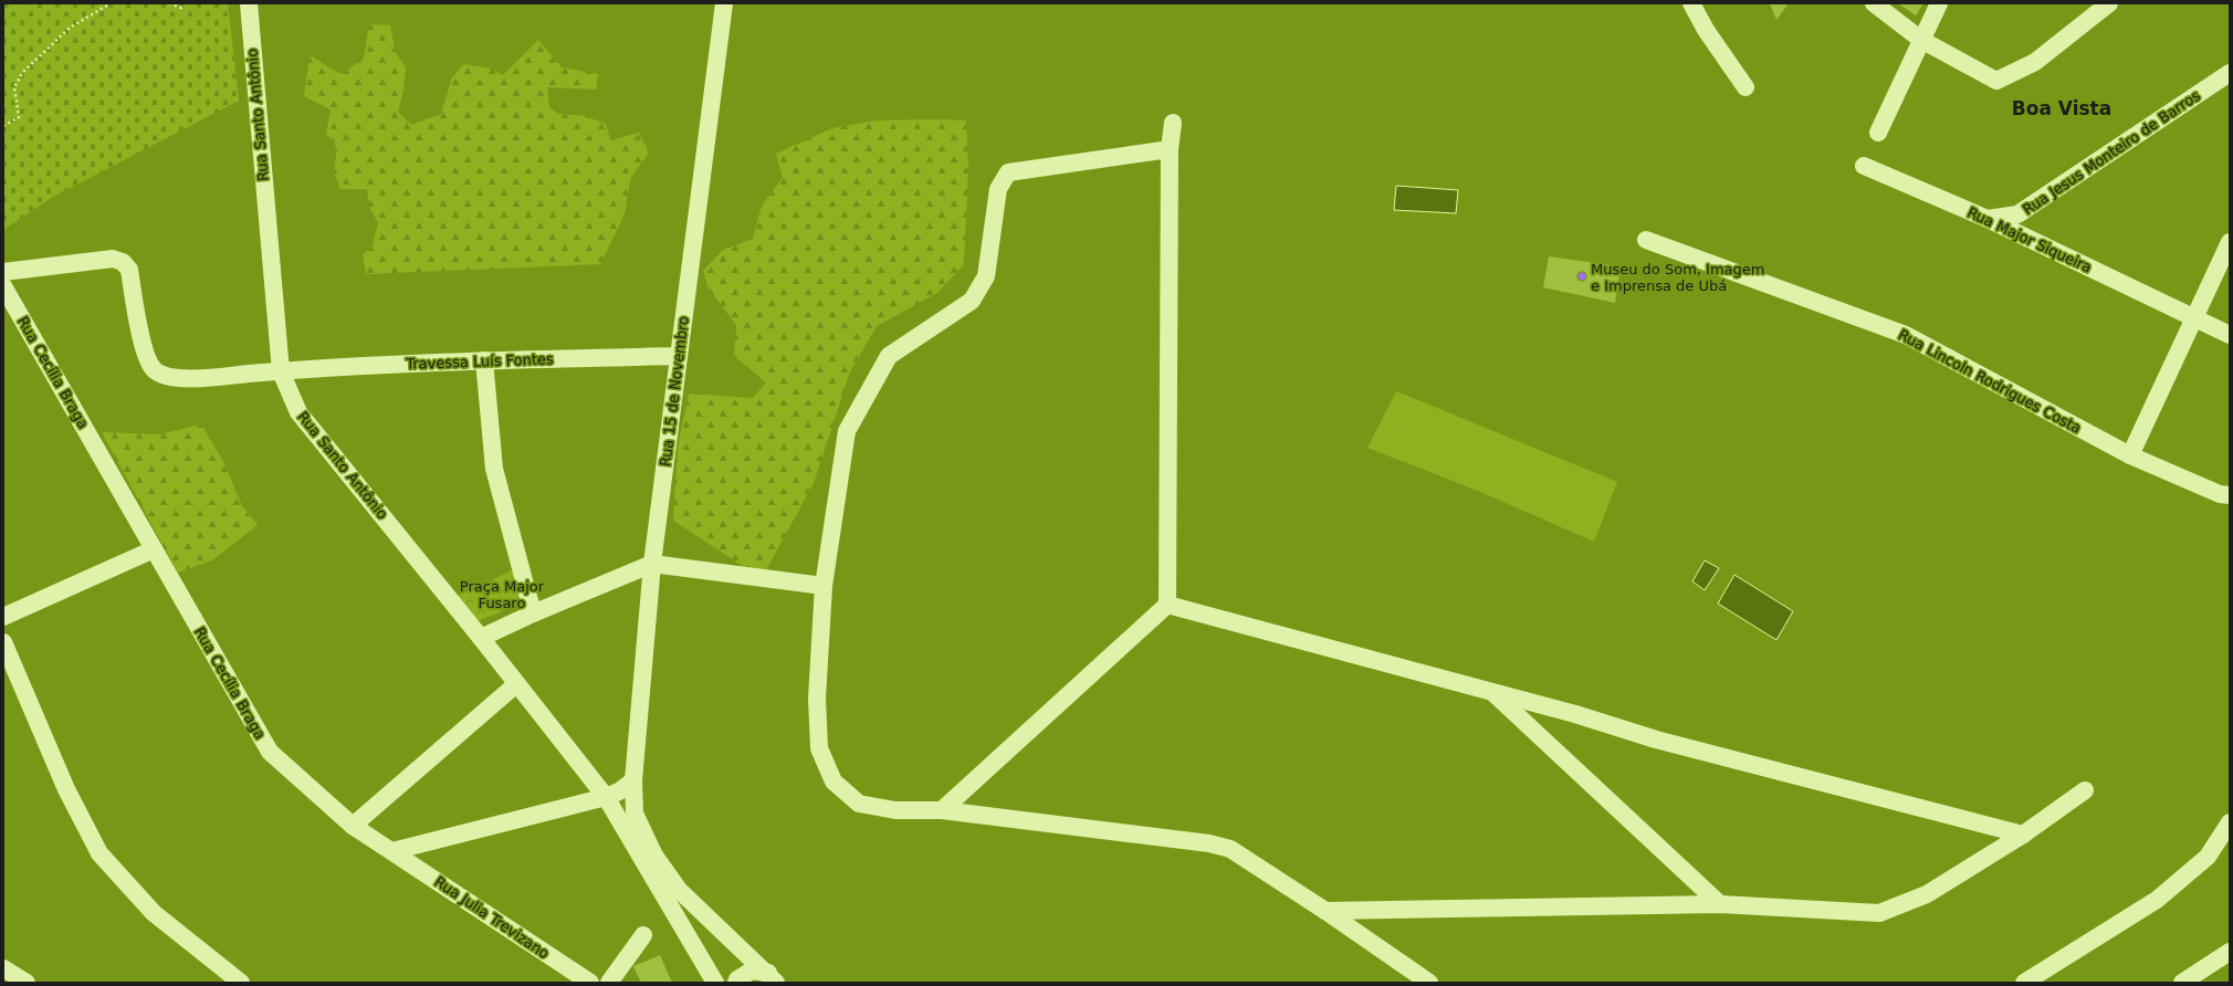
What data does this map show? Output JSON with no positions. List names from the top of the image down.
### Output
{
  "streets": {
    "street": [
      "Rua Santo Antônio",
      "Rua Jesus Monteiro de Barros",
      "Rua Major Siqueira",
      "Travessa Luís Fontes",
      "Rua Cecília Braga",
      "Rua Lincoln Rodrigues Costa",
      "Rua 15 de Novembro",
      "Rua Julia Trevizano"
    ]
  },
  "crossings": [
    ["Rua Santo Antônio", "Travessa Luís Fontes"],
    ["Rua Jesus Monteiro de Barros", "Rua Major Siqueira"],
    ["Travessa Luís Fontes", "Rua 15 de Novembro"],
    ["Rua Cecília Braga", "Rua Julia Trevizano"]
  ],
  "districts": ["Boa Vista"],
  "parks": ["Praça Major Fusaro"],
  "places": ["Museu do Som, Imagem e Imprensa de Ubá"]
}
